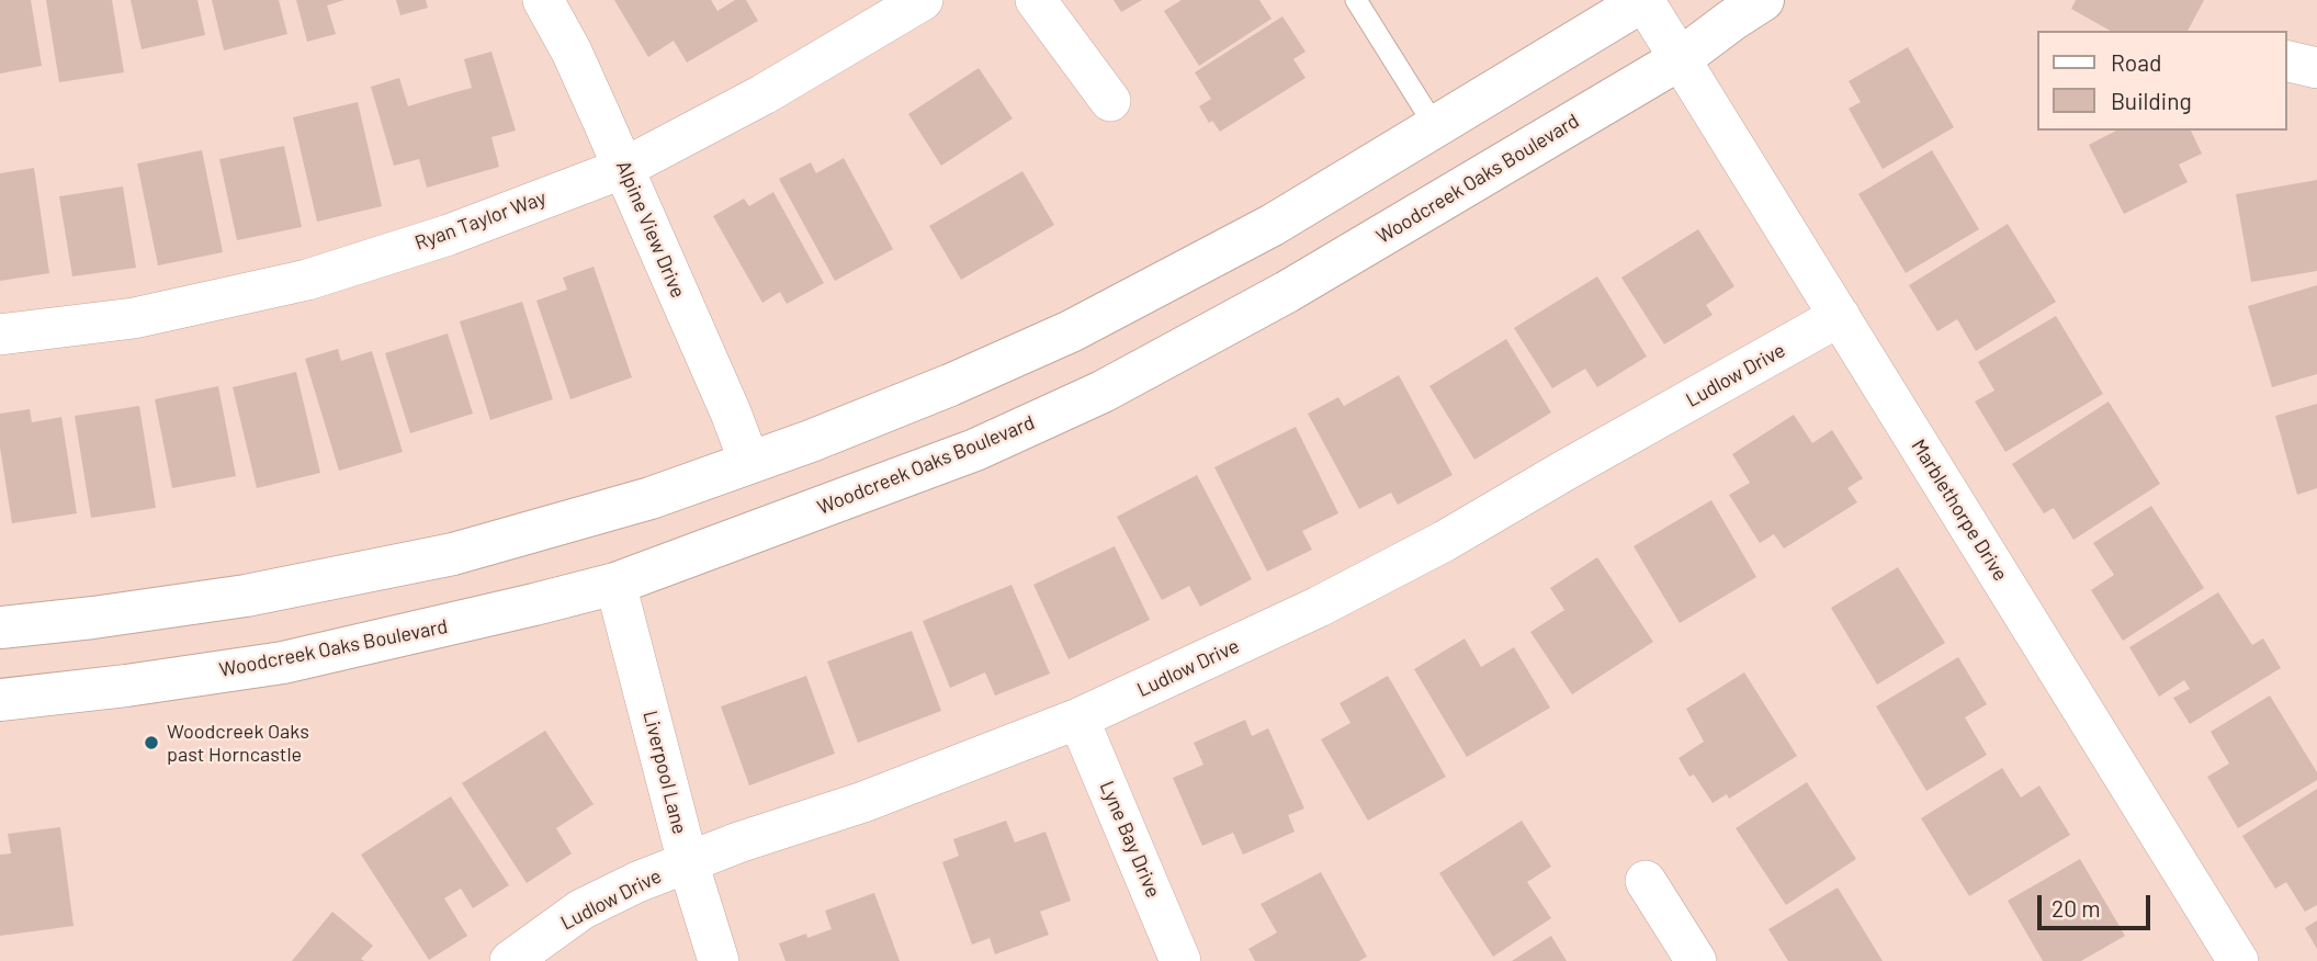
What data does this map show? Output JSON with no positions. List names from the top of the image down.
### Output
{
  "streets": {
    "main road": ["Woodcreek Oaks Boulevard"],
    "street": [
      "Ryan Taylor Way",
      "Alpine View Drive",
      "Ludlow Drive",
      "Marblethorpe Drive",
      "Liverpool Lane",
      "Lyne Bay Drive"
    ]
  },
  "crossings": [
    ["Woodcreek Oaks Boulevard", "Marblethorpe Drive"],
    ["Woodcreek Oaks Boulevard", "Liverpool Lane"],
    ["Ryan Taylor Way", "Alpine View Drive"],
    ["Ludlow Drive", "Marblethorpe Drive"],
    ["Ludlow Drive", "Liverpool Lane"],
    ["Ludlow Drive", "Lyne Bay Drive"]
  ],
  "places": ["Woodcreek Oaks past Horncastle"],
  "legend": ["Road", "Building"],
  "scale_bar": "20 m"
}
